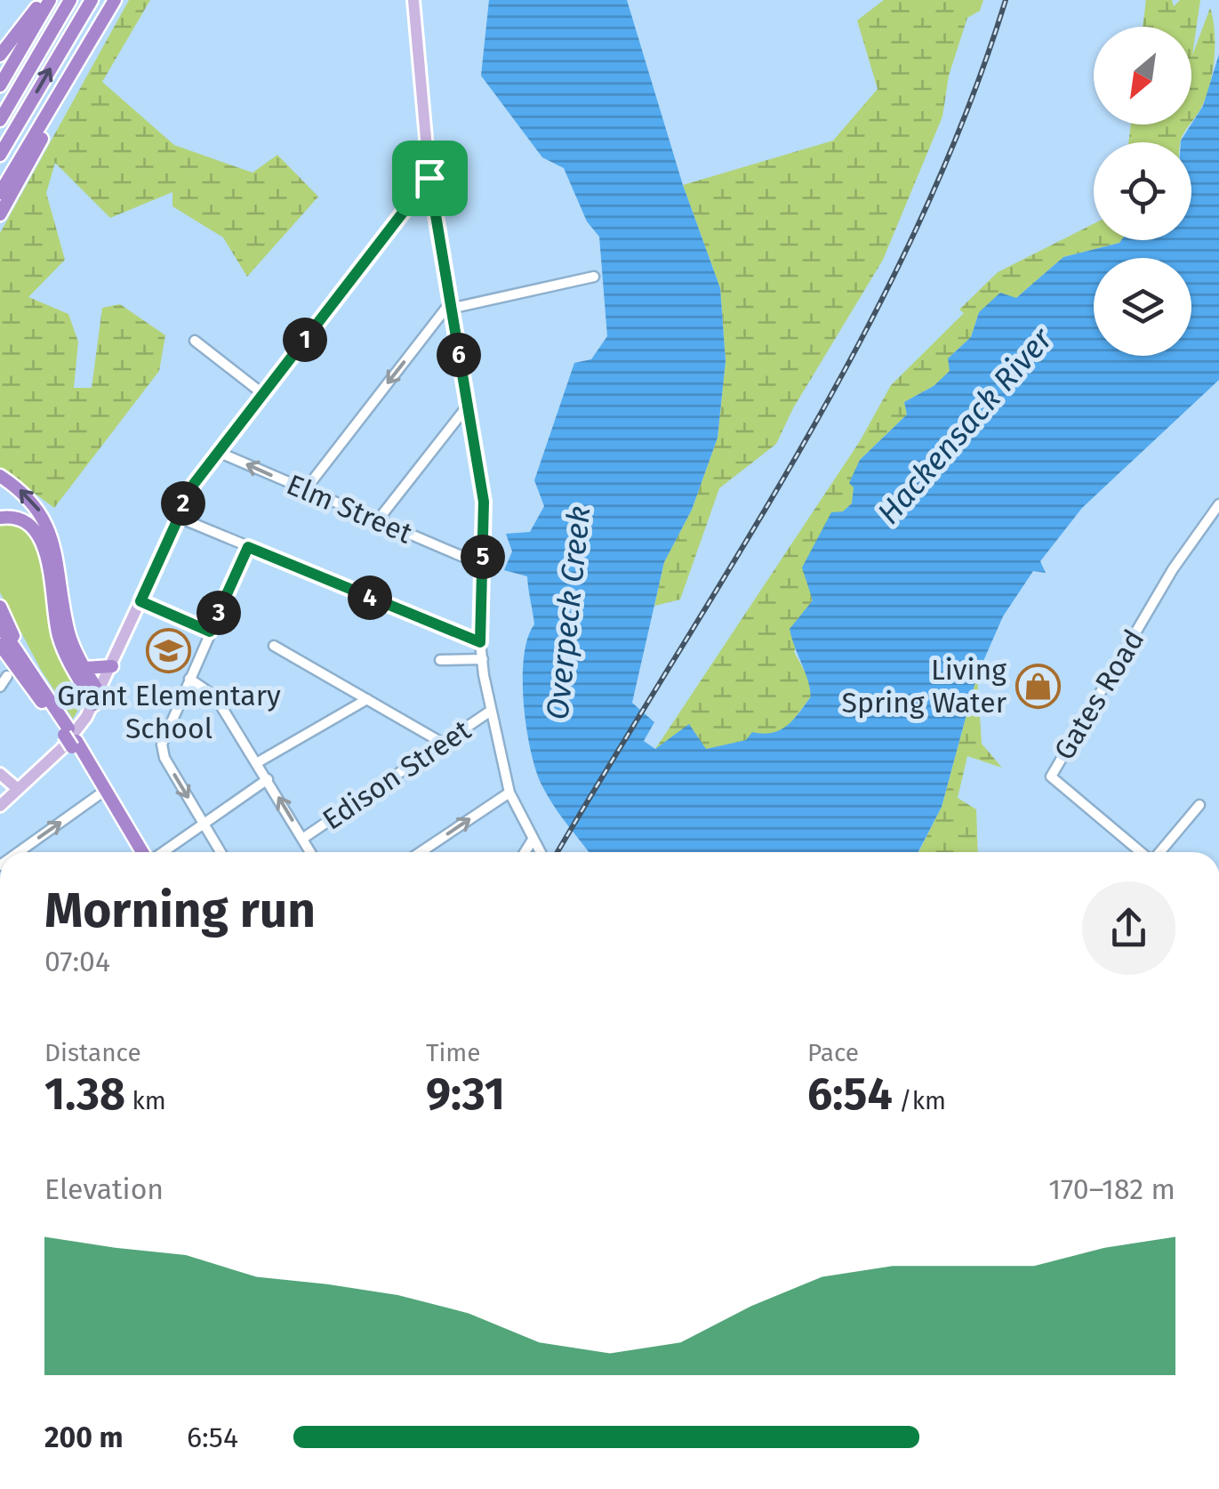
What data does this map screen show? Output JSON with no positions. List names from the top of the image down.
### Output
{
  "streets": {
    "street": ["Elm Street", "Gates Road", "Edison Street"]
  },
  "water": ["Hackensack River", "Overpeck Creek"],
  "places": {
    "school or university": ["Grant Elementary School"],
    "shop": ["Living Spring Water"]
  },
  "north": "bottom left",
  "page": {
    "pins": [
      "1",
      "6",
      "2",
      "5",
      "4",
      "3"
    ],
    "heading": ["Morning run", "07:04"],
    "stats": [
      ["Distance", "1.38 km"],
      ["Time", "9:31"],
      ["Pace", "6:54 /km"]
    ],
    "chart": ["Elevation", "170–182 m"],
    "list": [
      {
        "name": "200 m",
        "note": "6:54"
      }
    ]
  }
}
